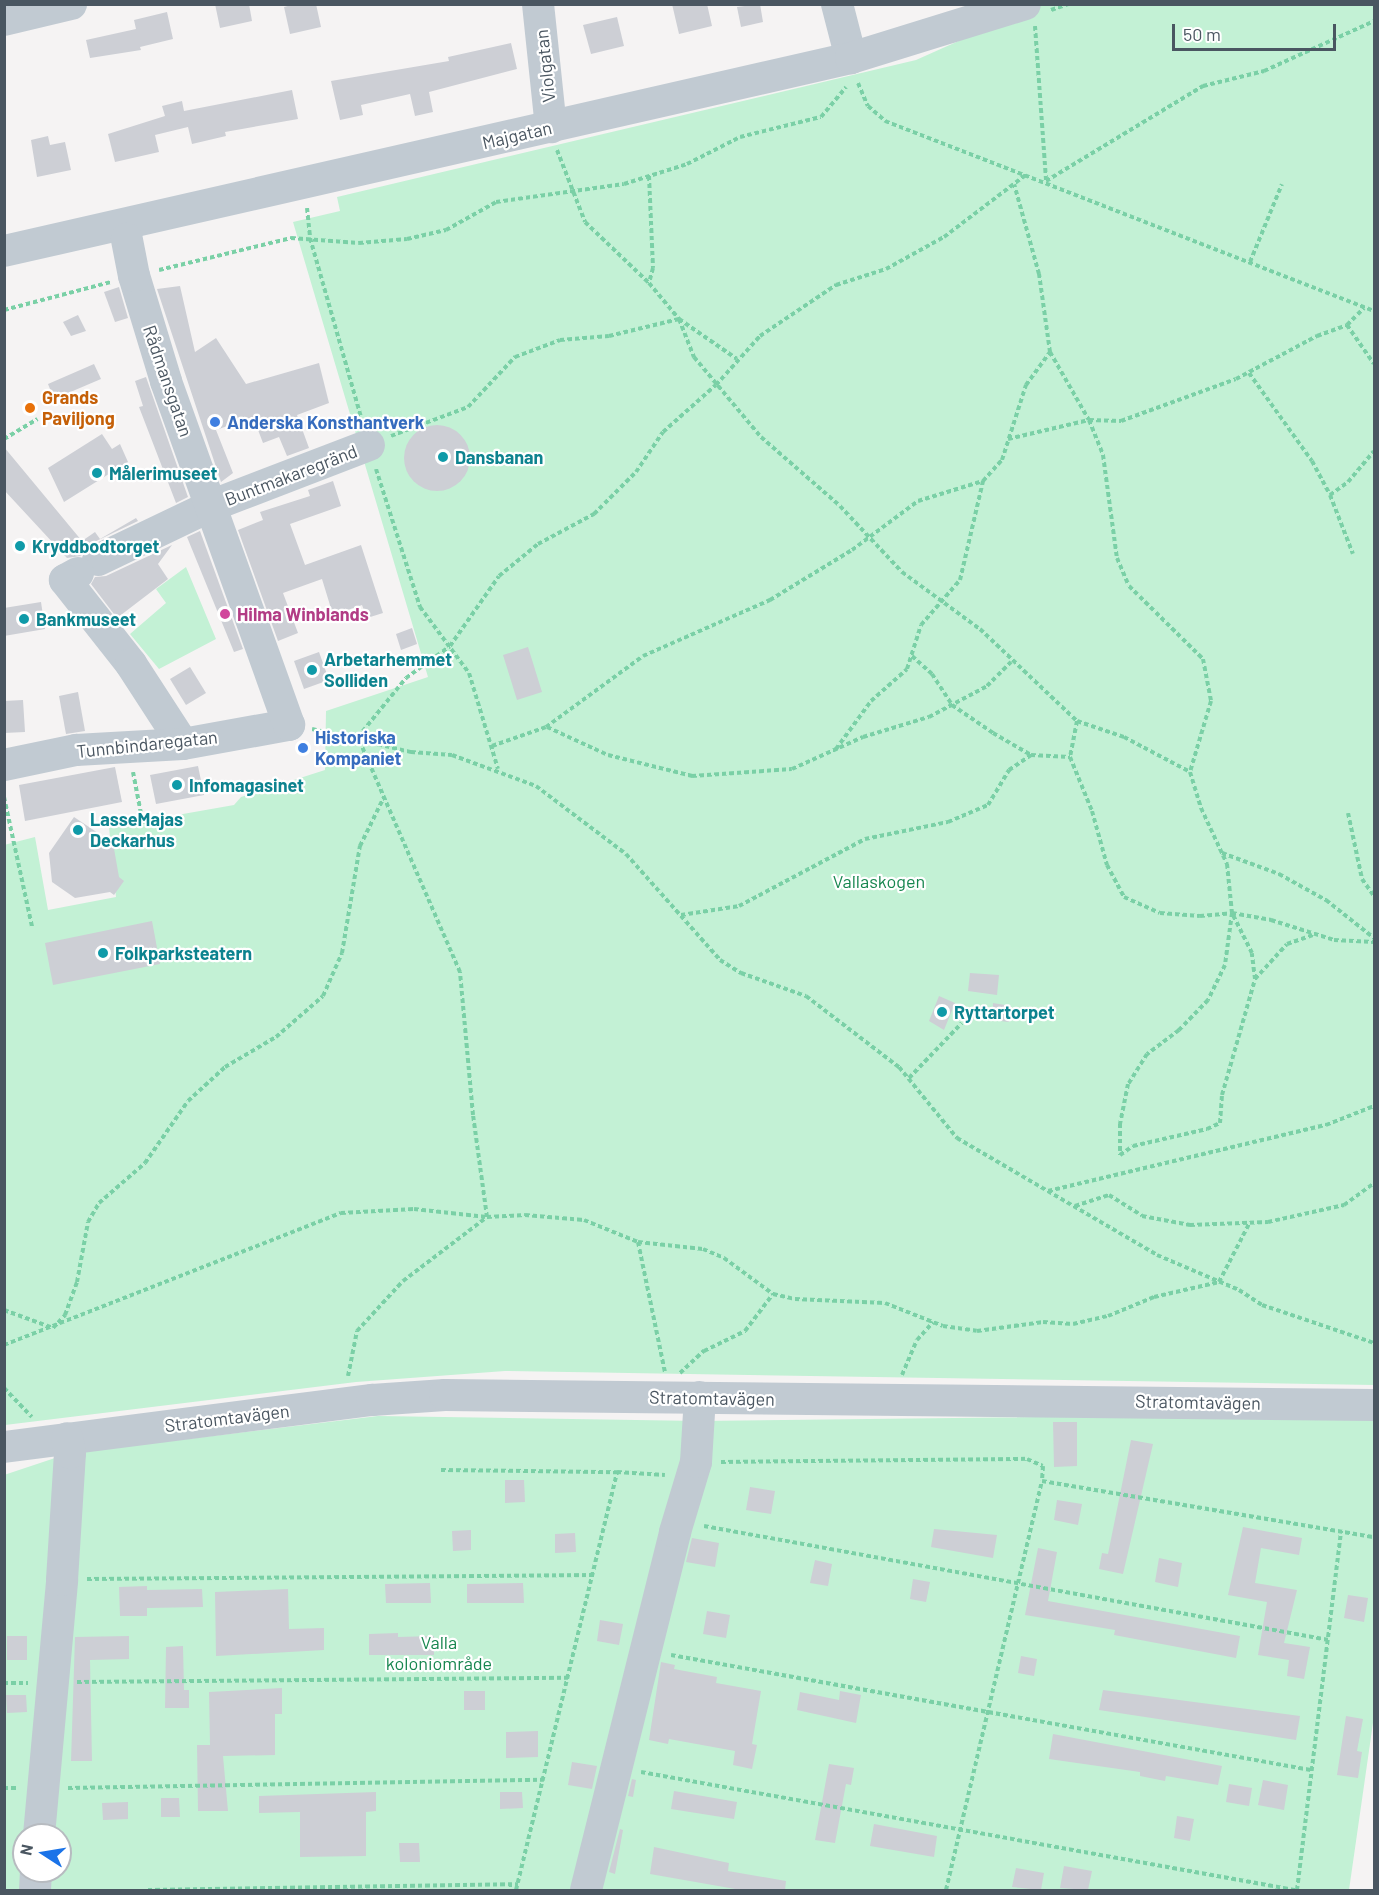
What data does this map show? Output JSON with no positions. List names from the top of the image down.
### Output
{
  "streets": {
    "street": [
      "Violgatan",
      "Majgatan",
      "Rådmansgatan",
      "Buntmakaregränd",
      "Tunnbindaregatan",
      "Stratomtavägen"
    ]
  },
  "crossings": [
    ["Violgatan", "Majgatan"],
    ["Rådmansgatan", "Buntmakaregränd"],
    ["Rådmansgatan", "Tunnbindaregatan"],
    ["Buntmakaregränd", "Tunnbindaregatan"]
  ],
  "parks": ["Vallaskogen", "Valla koloniområde"],
  "places": [
    "Grands Paviljong",
    "Anderska Konsthantverk",
    "Dansbanan",
    "Målerimuseet",
    "Kryddbodtorget",
    "Hilma Winblands",
    "Bankmuseet",
    "Arbetarhemmet Solliden",
    "Historiska Kompaniet",
    "Infomagasinet",
    "LasseMajas Deckarhus",
    "Folkparksteatern",
    "Ryttartorpet"
  ],
  "scale_bar": "50 m",
  "north": "left"
}
